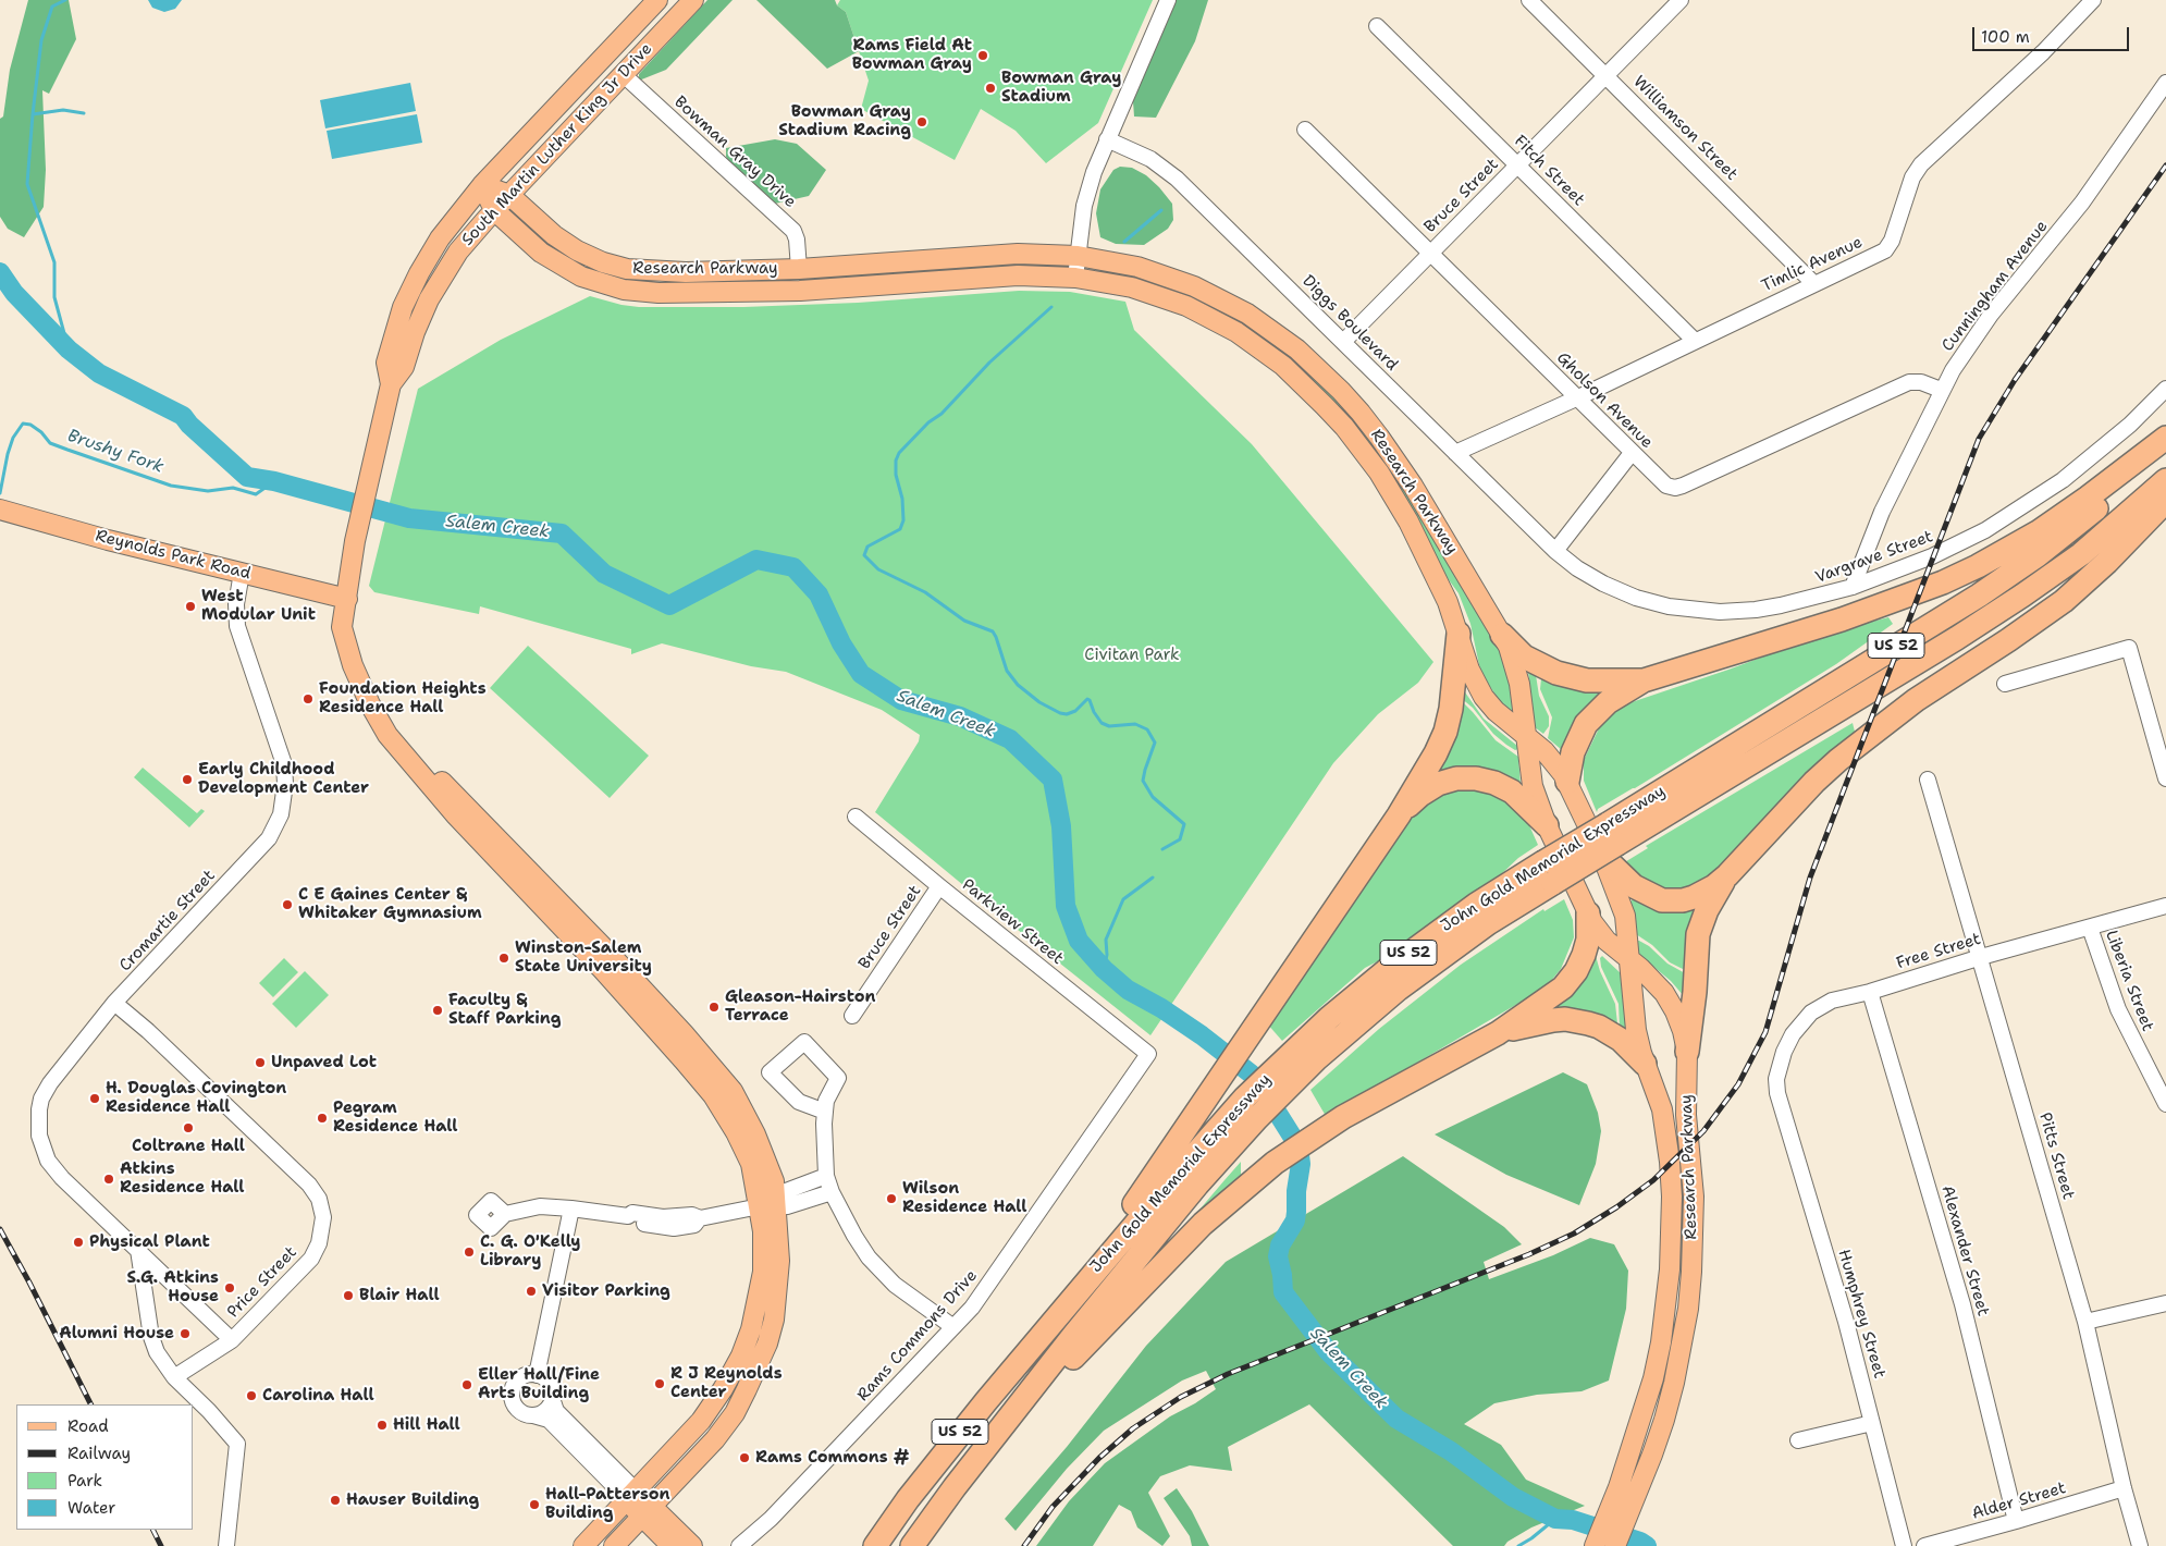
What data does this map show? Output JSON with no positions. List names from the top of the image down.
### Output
{
  "streets": {
    "highway": ["US 52", "John Gold Memorial Expressway"],
    "main road": ["South Martin Luther King Jr Drive", "Research Parkway", "Reynolds Park Road"],
    "street": [
      "Williamson Street",
      "Bowman Gray Drive",
      "Fitch Street",
      "Bruce Street",
      "Timlic Avenue",
      "Cunningham Avenue",
      "Diggs Boulevard",
      "Gholson Avenue",
      "Vargrave Street",
      "Cromartie Street",
      "Parkview Street",
      "Free Street",
      "Liberia Street",
      "Pitts Street",
      "Alexander Street",
      "Price Street",
      "Humphrey Street",
      "Rams Commons Drive",
      "Alder Street"
    ]
  },
  "crossings": [
    ["Williamson Street", "Bruce Street"],
    ["Williamson Street", "Timlic Avenue"],
    ["South Martin Luther King Jr Drive", "Bowman Gray Drive"],
    ["South Martin Luther King Jr Drive", "Research Parkway"],
    ["South Martin Luther King Jr Drive", "Reynolds Park Road"],
    ["Bowman Gray Drive", "Research Parkway"],
    ["Fitch Street", "Bruce Street"],
    ["Fitch Street", "Timlic Avenue"],
    ["Bruce Street", "Diggs Boulevard"],
    ["Bruce Street", "Gholson Avenue"],
    ["Bruce Street", "Parkview Street"],
    ["Timlic Avenue", "Diggs Boulevard"],
    ["Timlic Avenue", "Gholson Avenue"],
    ["Research Parkway", "John Gold Memorial Expressway"],
    ["Cunningham Avenue", "Gholson Avenue"],
    ["Cunningham Avenue", "Vargrave Street"],
    ["Diggs Boulevard", "Vargrave Street"],
    ["Reynolds Park Road", "Cromartie Street"],
    ["Cromartie Street", "Price Street"],
    ["Parkview Street", "Rams Commons Drive"],
    ["Free Street", "Liberia Street"],
    ["Free Street", "Pitts Street"],
    ["Free Street", "Alexander Street"],
    ["Free Street", "Humphrey Street"],
    ["Pitts Street", "Alder Street"],
    ["Alexander Street", "Alder Street"]
  ],
  "water": ["Brushy Fork", "Salem Creek"],
  "parks": ["Civitan Park"],
  "places": [
    "Rams Field At Bowman Gray",
    "Bowman Gray Stadium",
    "Bowman Gray Stadium Racing",
    "West Modular Unit",
    "Foundation Heights Residence Hall",
    "Early Childhood Development Center",
    "C E Gaines Center & Whitaker Gymnasium",
    "Winston-Salem State University",
    "Gleason-Hairston Terrace",
    "Faculty & Staff Parking",
    "Unpaved Lot",
    "H. Douglas Covington Residence Hall",
    "Pegram Residence Hall",
    "Coltrane Hall",
    "Atkins Residence Hall",
    "Wilson Residence Hall",
    "Physical Plant",
    "C. G. O'Kelly Library",
    "S.G. Atkins House",
    "Visitor Parking",
    "Blair Hall",
    "Alumni House",
    "R J Reynolds Center",
    "Eller Hall/Fine Arts Building",
    "Carolina Hall",
    "Hill Hall",
    "Rams Commons #",
    "Hauser Building",
    "Hall-Patterson Building"
  ],
  "legend": [
    "Road",
    "Railway",
    "Park",
    "Water"
  ],
  "scale_bar": "100 m"
}
